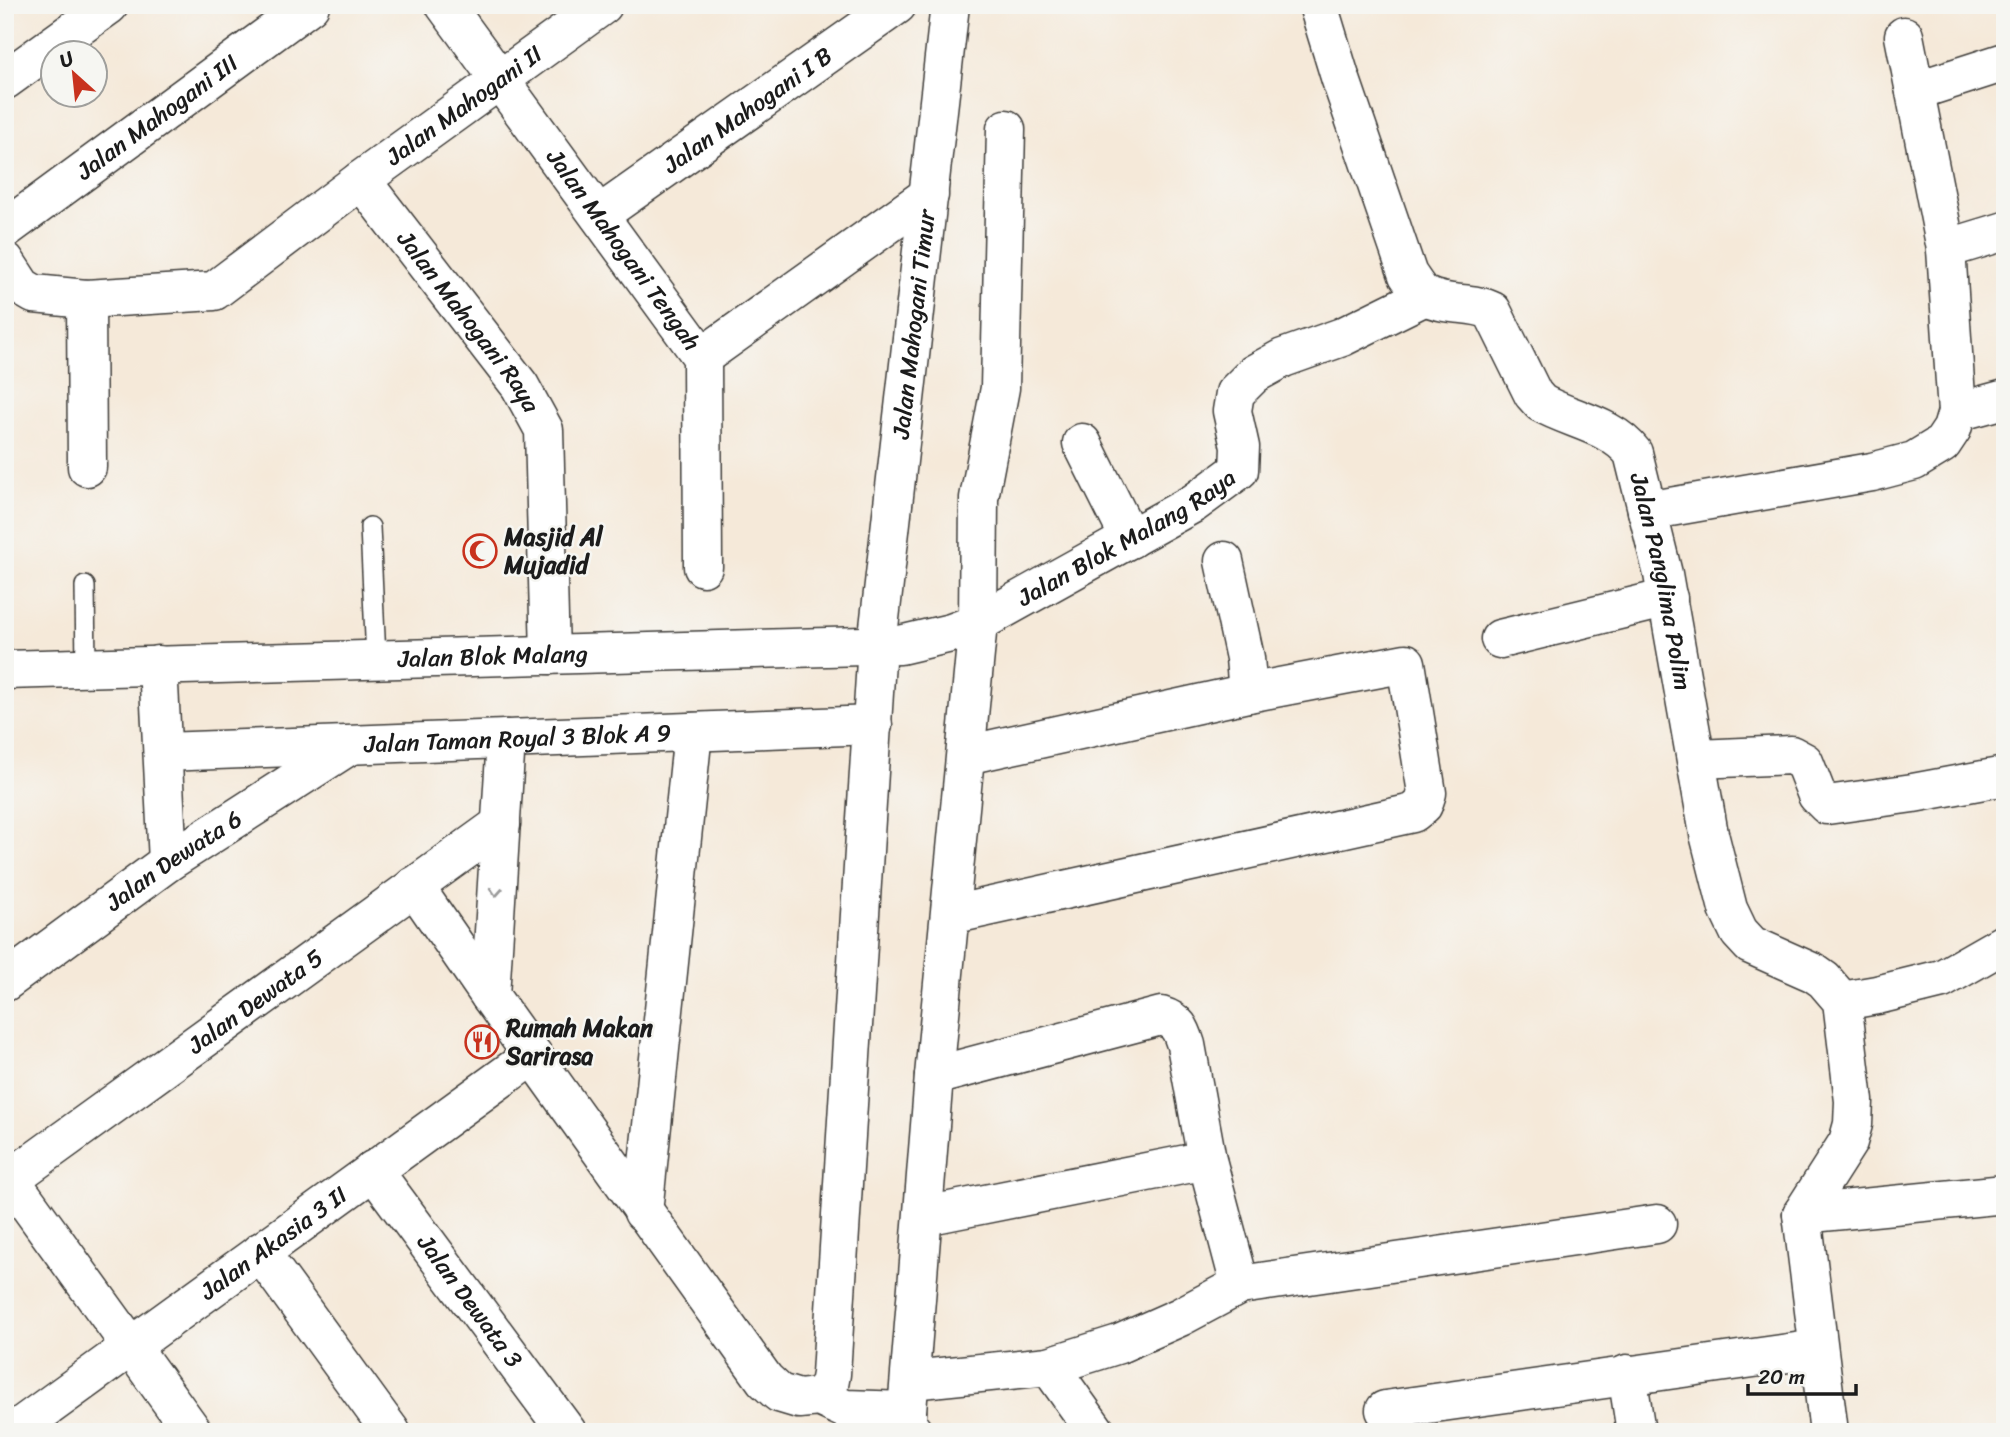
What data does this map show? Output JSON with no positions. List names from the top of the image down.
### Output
{
  "streets": {
    "street": [
      "Jalan Mahogani II",
      "Jalan Mahogani I B",
      "Jalan Mahogani III",
      "Jalan Mahogani Tengah",
      "Jalan Mahogani Raya",
      "Jalan Mahogani Timur",
      "Jalan Blok Malang Raya",
      "Jalan Panglima Polim",
      "Jalan Blok Malang",
      "Jalan Taman Royal 3 Blok A 9",
      "Jalan Dewata 6",
      "Jalan Dewata 5",
      "Jalan Akasia 3 II",
      "Jalan Dewata 3"
    ]
  },
  "crossings": [
    ["Jalan Mahogani II", "Jalan Mahogani Tengah"],
    ["Jalan Mahogani II", "Jalan Mahogani Raya"],
    ["Jalan Mahogani I B", "Jalan Mahogani Tengah"],
    ["Jalan Mahogani Raya", "Jalan Blok Malang"],
    ["Jalan Mahogani Timur", "Jalan Blok Malang"],
    ["Jalan Mahogani Timur", "Jalan Taman Royal 3 Blok A 9"],
    ["Jalan Blok Malang Raya", "Jalan Panglima Polim"],
    ["Jalan Blok Malang Raya", "Jalan Blok Malang"],
    ["Jalan Taman Royal 3 Blok A 9", "Jalan Dewata 6"],
    ["Jalan Akasia 3 II", "Jalan Dewata 3"]
  ],
  "places": {
    "mosque": ["Masjid Al Mujadid"],
    "restaurant": ["Rumah Makan Sarirasa"]
  },
  "scale_bar": "20 m",
  "north": "top left"
}
